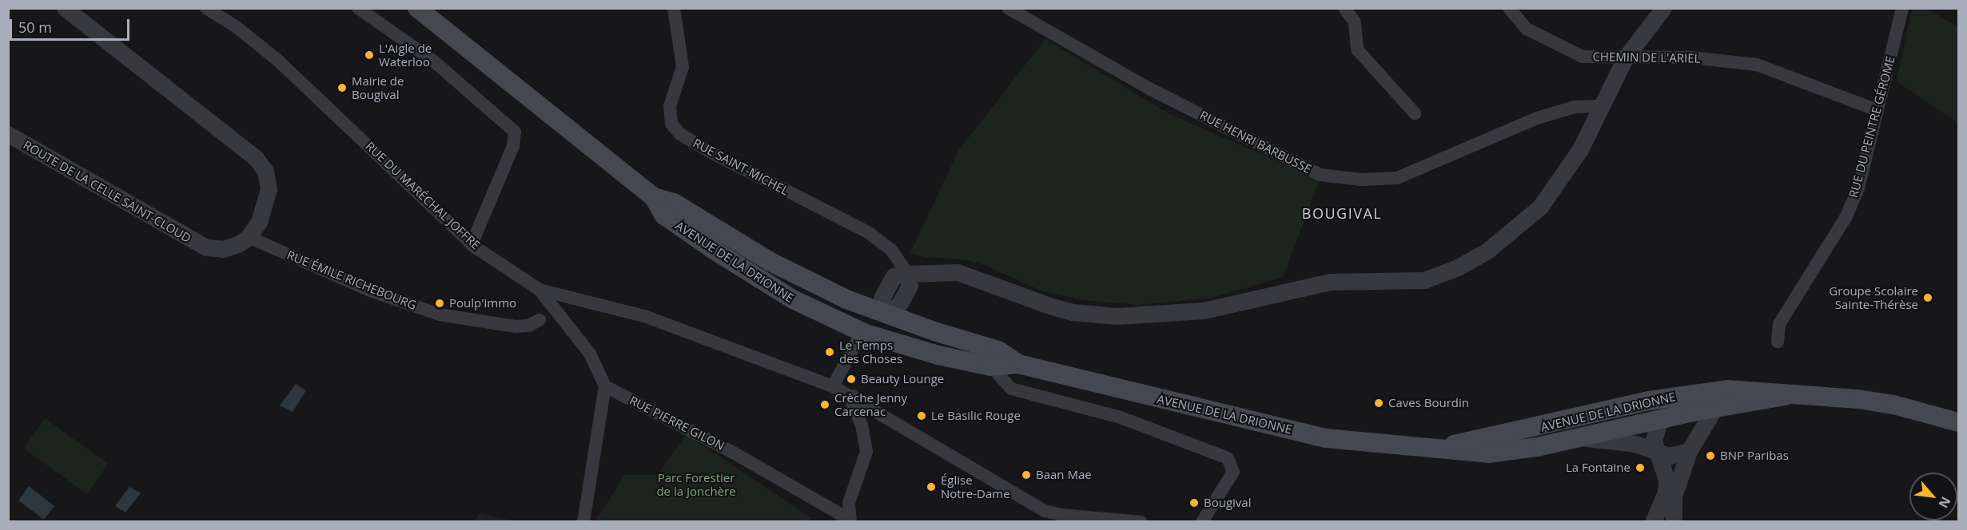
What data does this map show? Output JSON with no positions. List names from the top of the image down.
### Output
{
  "streets": {
    "main road": ["AVENUE DE LA DRIONNE"],
    "street": [
      "CHEMIN DE L'ARIEL",
      "RUE DU PEINTRE GÉROME",
      "RUE HENRI BARBUSSE",
      "RUE SAINT-MICHEL",
      "ROUTE DE LA CELLE SAINT-CLOUD",
      "RUE DU MARÉCHAL JOFFRE",
      "RUE ÉMILE RICHEBOURG",
      "RUE PIERRE GILON"
    ]
  },
  "crossings": [
    ["CHEMIN DE L'ARIEL", "RUE DU PEINTRE GÉROME"],
    ["ROUTE DE LA CELLE SAINT-CLOUD", "RUE ÉMILE RICHEBOURG"]
  ],
  "districts": ["BOUGIVAL"],
  "parks": ["Parc Forestier de la Jonchère"],
  "places": [
    "L'Aigle de Waterloo",
    "Mairie de Bougival",
    "Groupe Scolaire Sainte-Thérèse",
    "Poulp'immo",
    "Le Temps des Choses",
    "Beauty Lounge",
    "Caves Bourdin",
    "Crèche Jenny Carcenac",
    "Le Basilic Rouge",
    "BNP Paribas",
    "La Fontaine",
    "Baan Mae",
    "Église Notre-Dame",
    "Bougival"
  ],
  "scale_bar": "50 m",
  "north": "bottom right"
}
